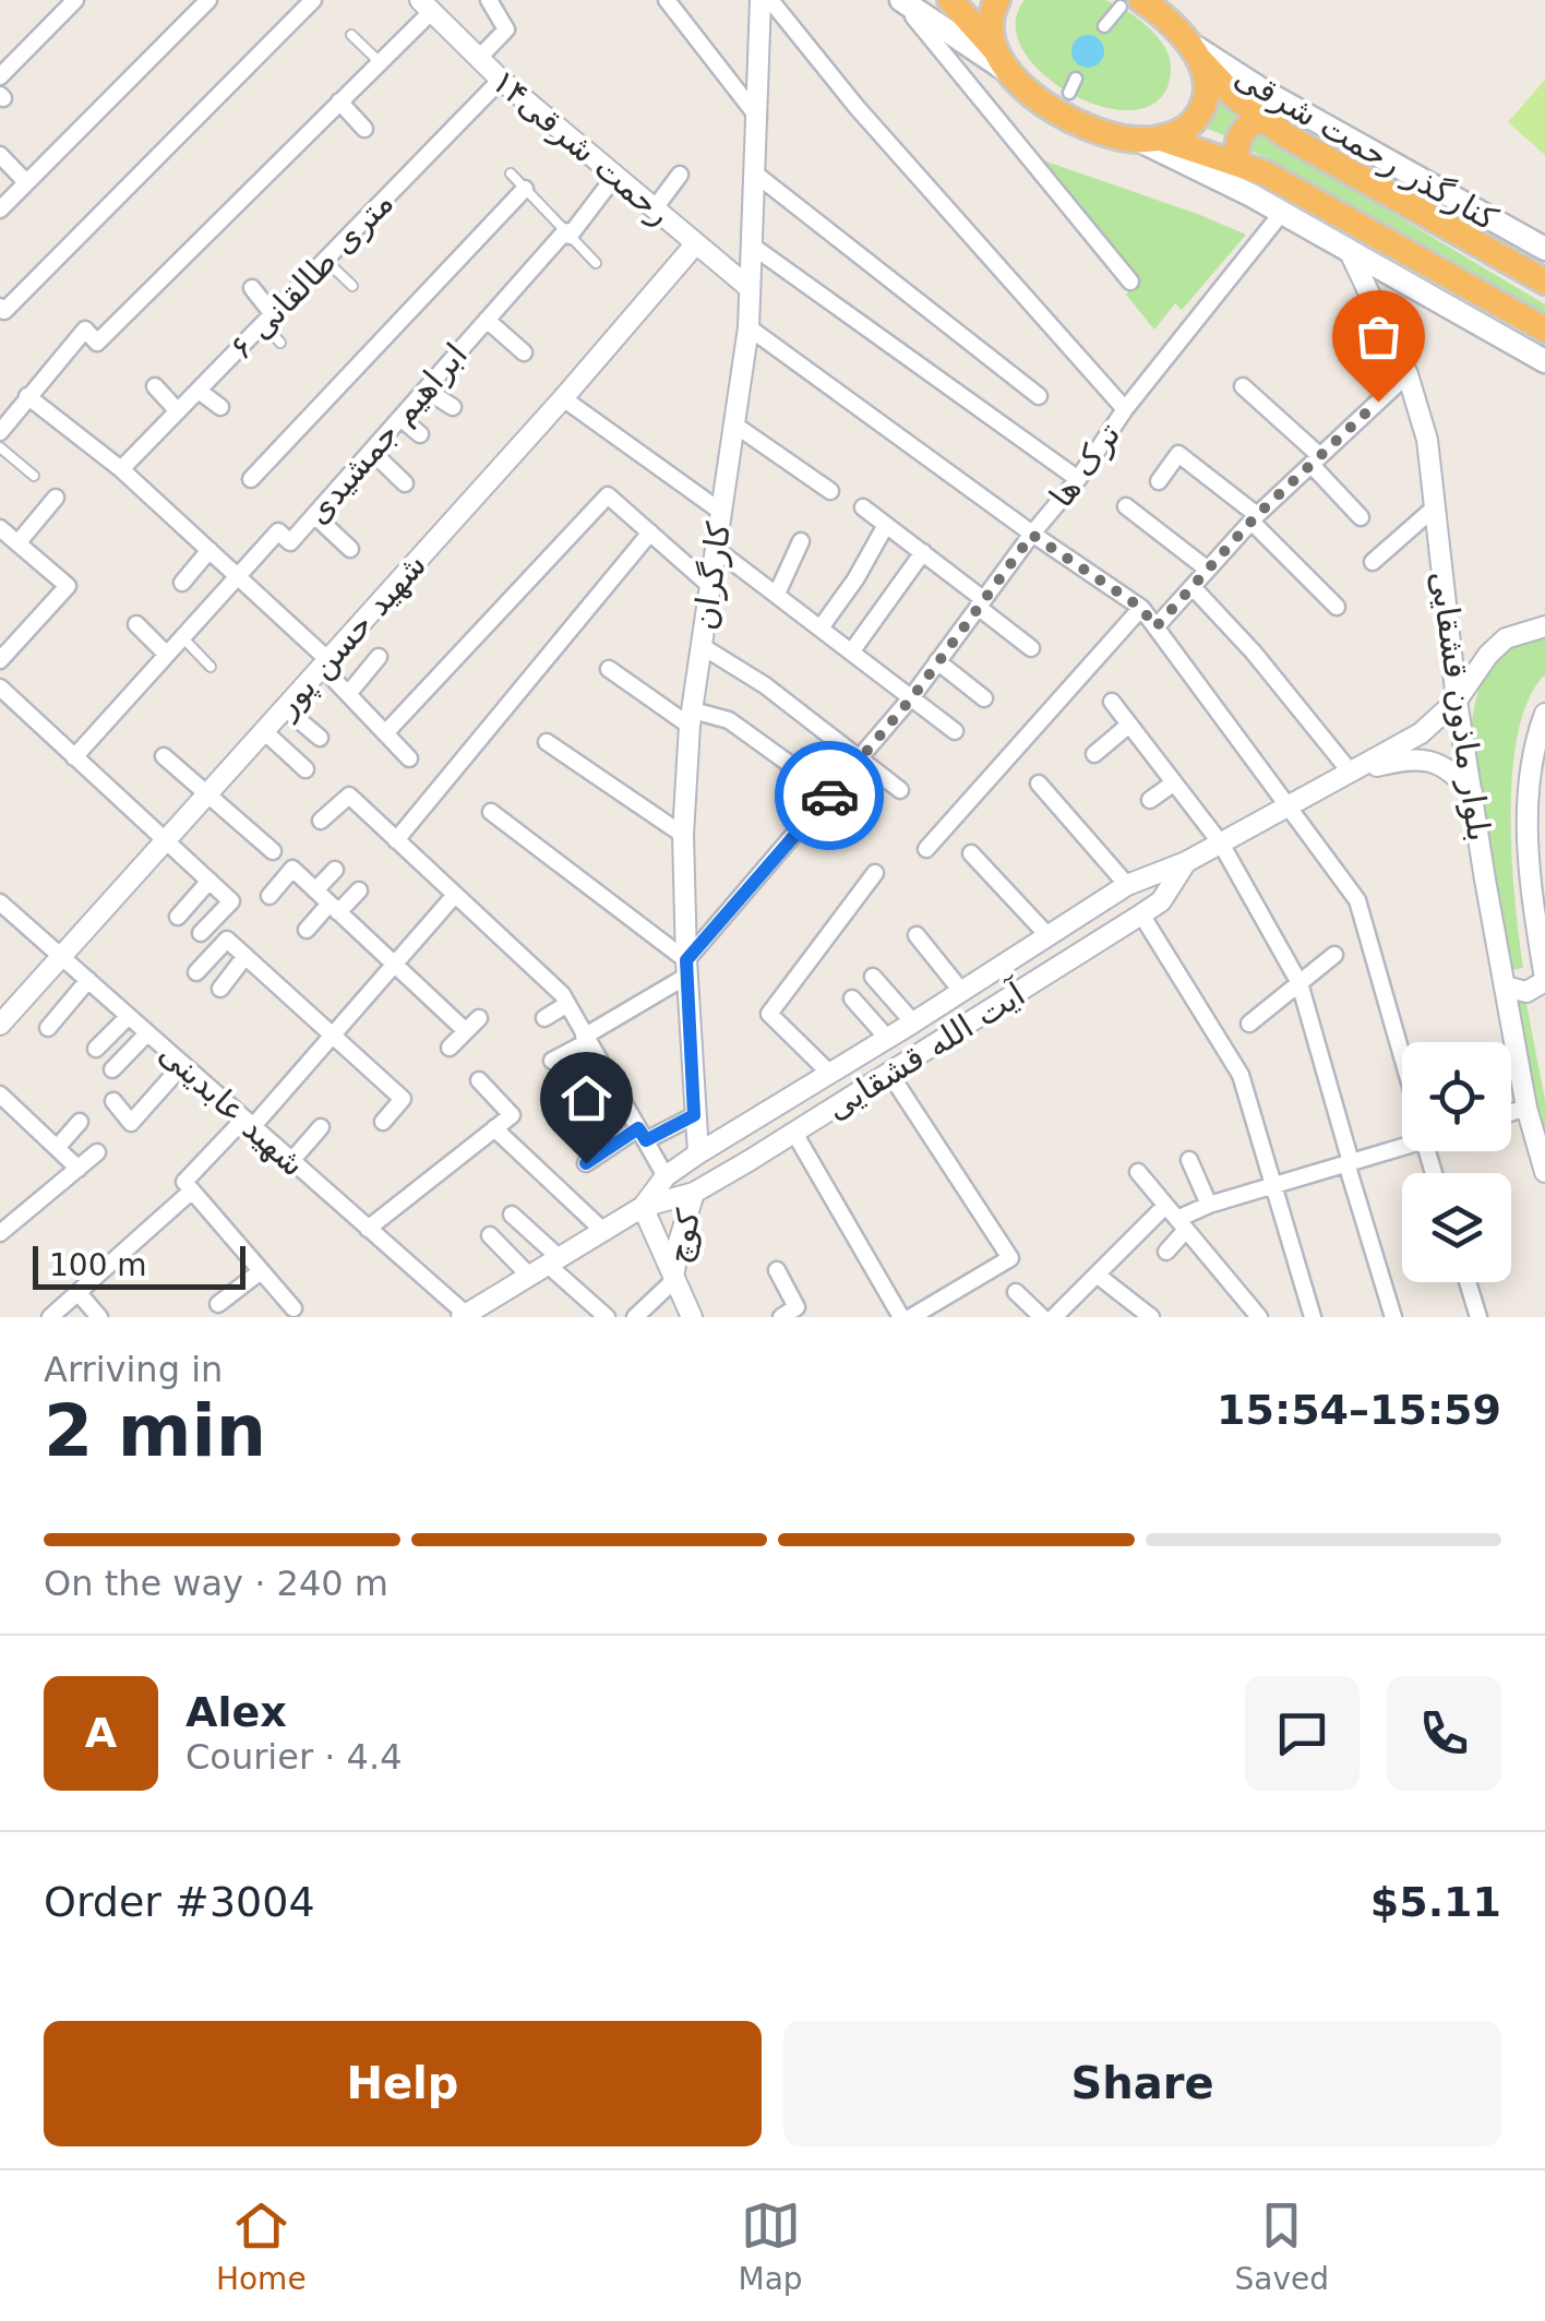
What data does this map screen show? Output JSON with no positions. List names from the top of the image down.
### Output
{
  "streets": {
    "main road": ["کنارگذر رحمت شرقی"],
    "street": [
      "۱۴رحمت شرقی",
      "۶ متری طالقانی",
      "ابراهیم جمشیدی",
      "ترک ها",
      "کارگران",
      "شهید حسن پور",
      "بلوار ماذون قشقایی",
      "آیت الله قشقایی",
      "شهید عابدینی",
      "کوچ"
    ]
  },
  "crossings": [
    ["۱۴رحمت شرقی", "۶ متری طالقانی"],
    ["۱۴رحمت شرقی", "ابراهیم جمشیدی"],
    ["۱۴رحمت شرقی", "کارگران"],
    ["۱۴رحمت شرقی", "شهید حسن پور"],
    ["ترک ها", "کارگران"],
    ["کارگران", "آیت الله قشقایی"],
    ["شهید حسن پور", "شهید عابدینی"],
    ["آیت الله قشقایی", "شهید عابدینی"],
    ["آیت الله قشقایی", "کوچ"]
  ],
  "scale_bar": "100 m",
  "page": {
    "scale": "100 m",
    "heading": ["2 min", "Arriving in", "15:54–15:59"],
    "panel": [
      "Alex",
      "Courier · 4.4",
      "Order #3004",
      "$5.11"
    ],
    "bar": "On the way · 240 m",
    "round": "A",
    "buttons": ["Help", "Share"],
    "tabs": ["Home", "Map", "Saved"]
  }
}
